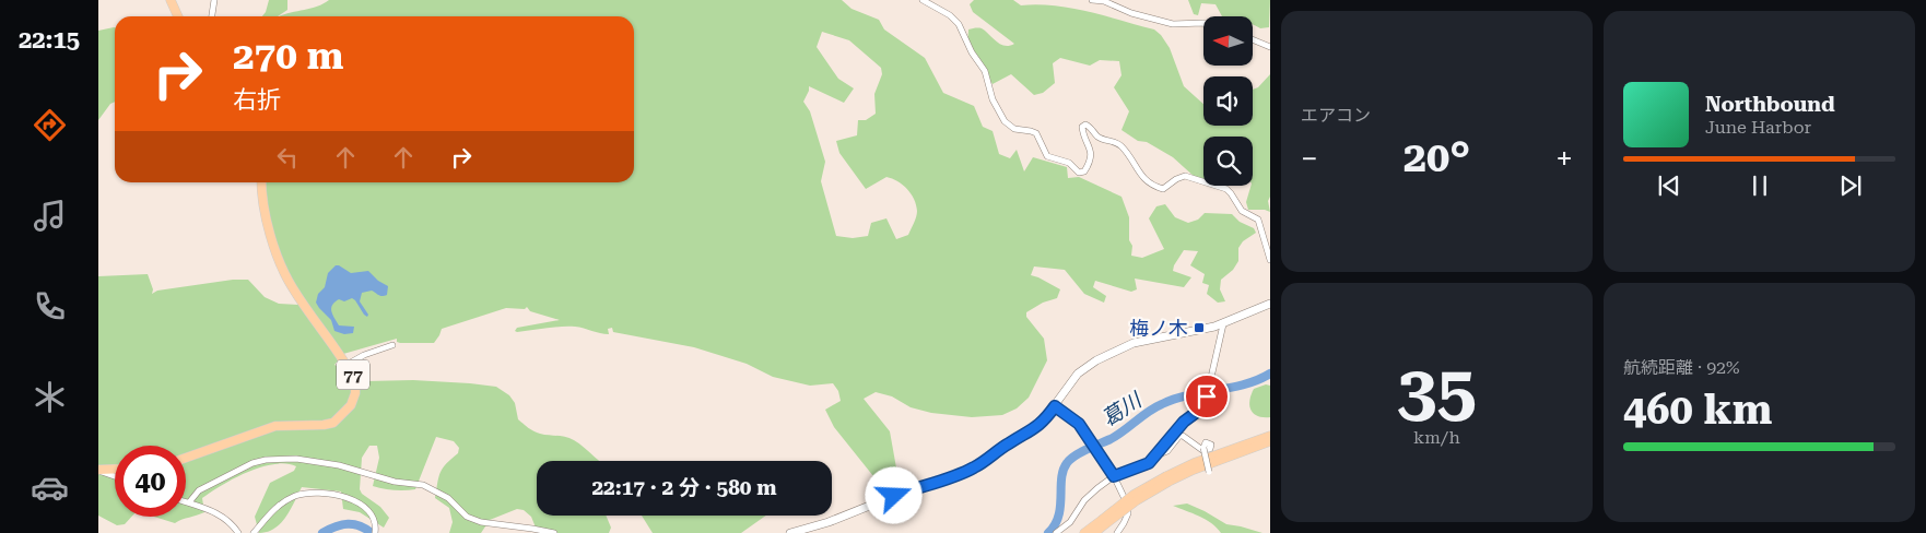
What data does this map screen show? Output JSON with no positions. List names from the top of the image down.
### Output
{
  "streets": {
    "main road": ["77"]
  },
  "water": ["葛川"],
  "places": {
    "transit": ["梅ノ木"]
  },
  "north": "left",
  "page": {
    "tabs": "22:15",
    "tile": [
      "エアコン",
      ["35", "km/h"],
      ["航続距離 · 92%", "460 km"]
    ],
    "turn": ["270 m", "右折"],
    "song": ["Northbound", "June Harbor"],
    "heat": ["−", "20°", "+"],
    "limit": "40",
    "trip": "22:17 · 2 分 · 580 m"
  }
}
